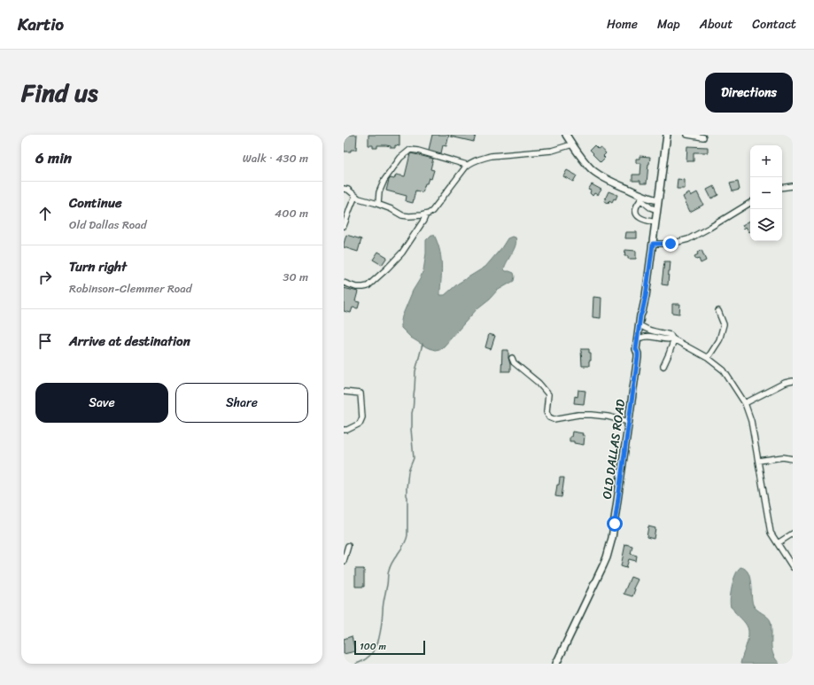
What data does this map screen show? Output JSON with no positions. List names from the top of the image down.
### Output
{
  "streets": {
    "main road": ["OLD DALLAS ROAD"]
  },
  "scale_bar": "100 m",
  "page": {
    "header": "Kartio",
    "nav": [
      "Home",
      "Map",
      "About",
      "Contact"
    ],
    "title": "Find us",
    "buttons": [
      "Directions",
      ["Save", "Share"]
    ],
    "heading": ["6 min", "Walk · 430 m"],
    "map_buttons": ["+", "−"],
    "list": [
      ["Continue", "Old Dallas Road", "400 m"],
      ["Turn right", "Robinson-Clemmer Road", "30 m"],
      "Arrive at destination"
    ],
    "scale": "100 m"
  }
}
